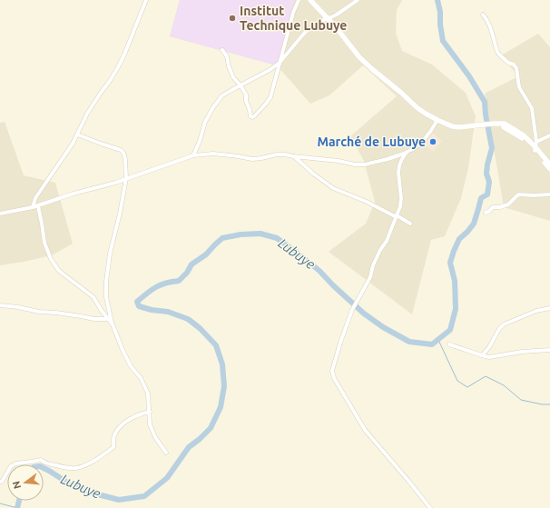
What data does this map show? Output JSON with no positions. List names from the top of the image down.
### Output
{
  "water": ["Lubuye"],
  "places": ["Institut Technique Lubuye", "Marché de Lubuye"],
  "north": "left"
}
